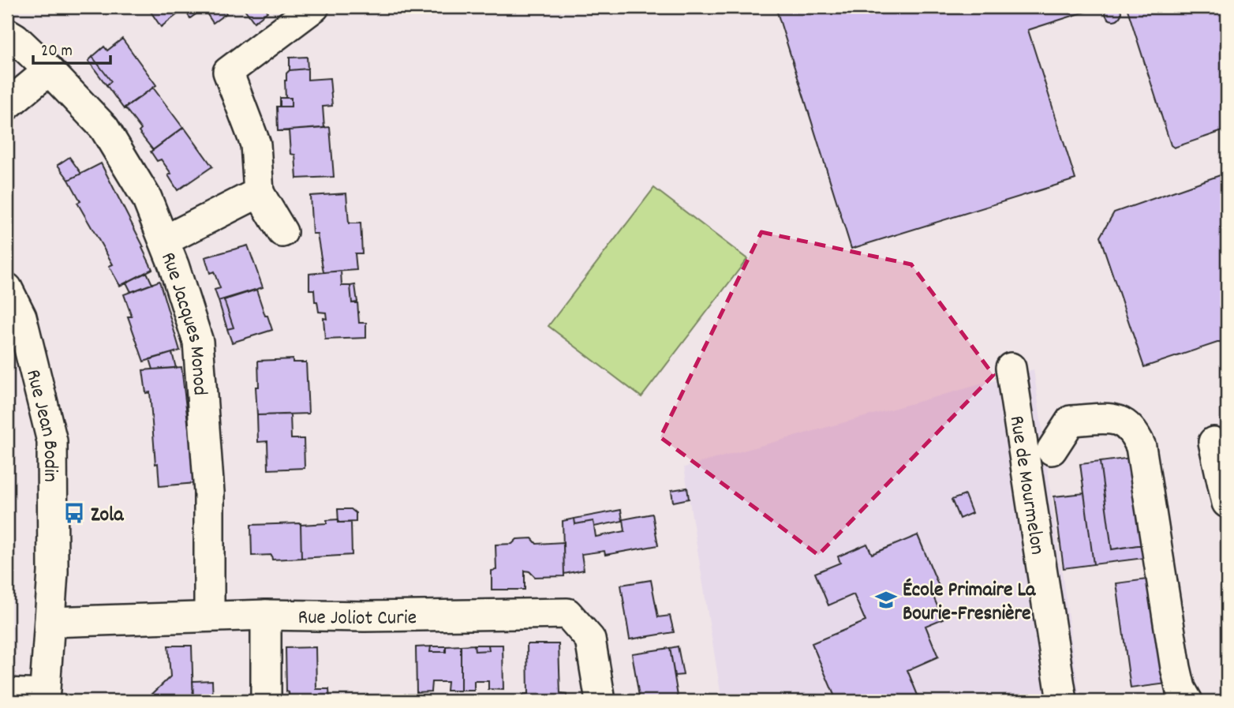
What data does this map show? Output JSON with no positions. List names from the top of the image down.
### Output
{
  "streets": {
    "street": [
      "Rue Jacques Monod",
      "Rue Jean Bodin",
      "Rue de Mourmelon",
      "Rue Joliot Curie"
    ]
  },
  "crossings": [
    ["Rue Jacques Monod", "Rue Joliot Curie"],
    ["Rue Jean Bodin", "Rue Joliot Curie"]
  ],
  "places": {
    "bus stop": ["Zola"],
    "school or university": ["École Primaire La Bourie-Fresnière"]
  },
  "scale_bar": "20 m"
}
